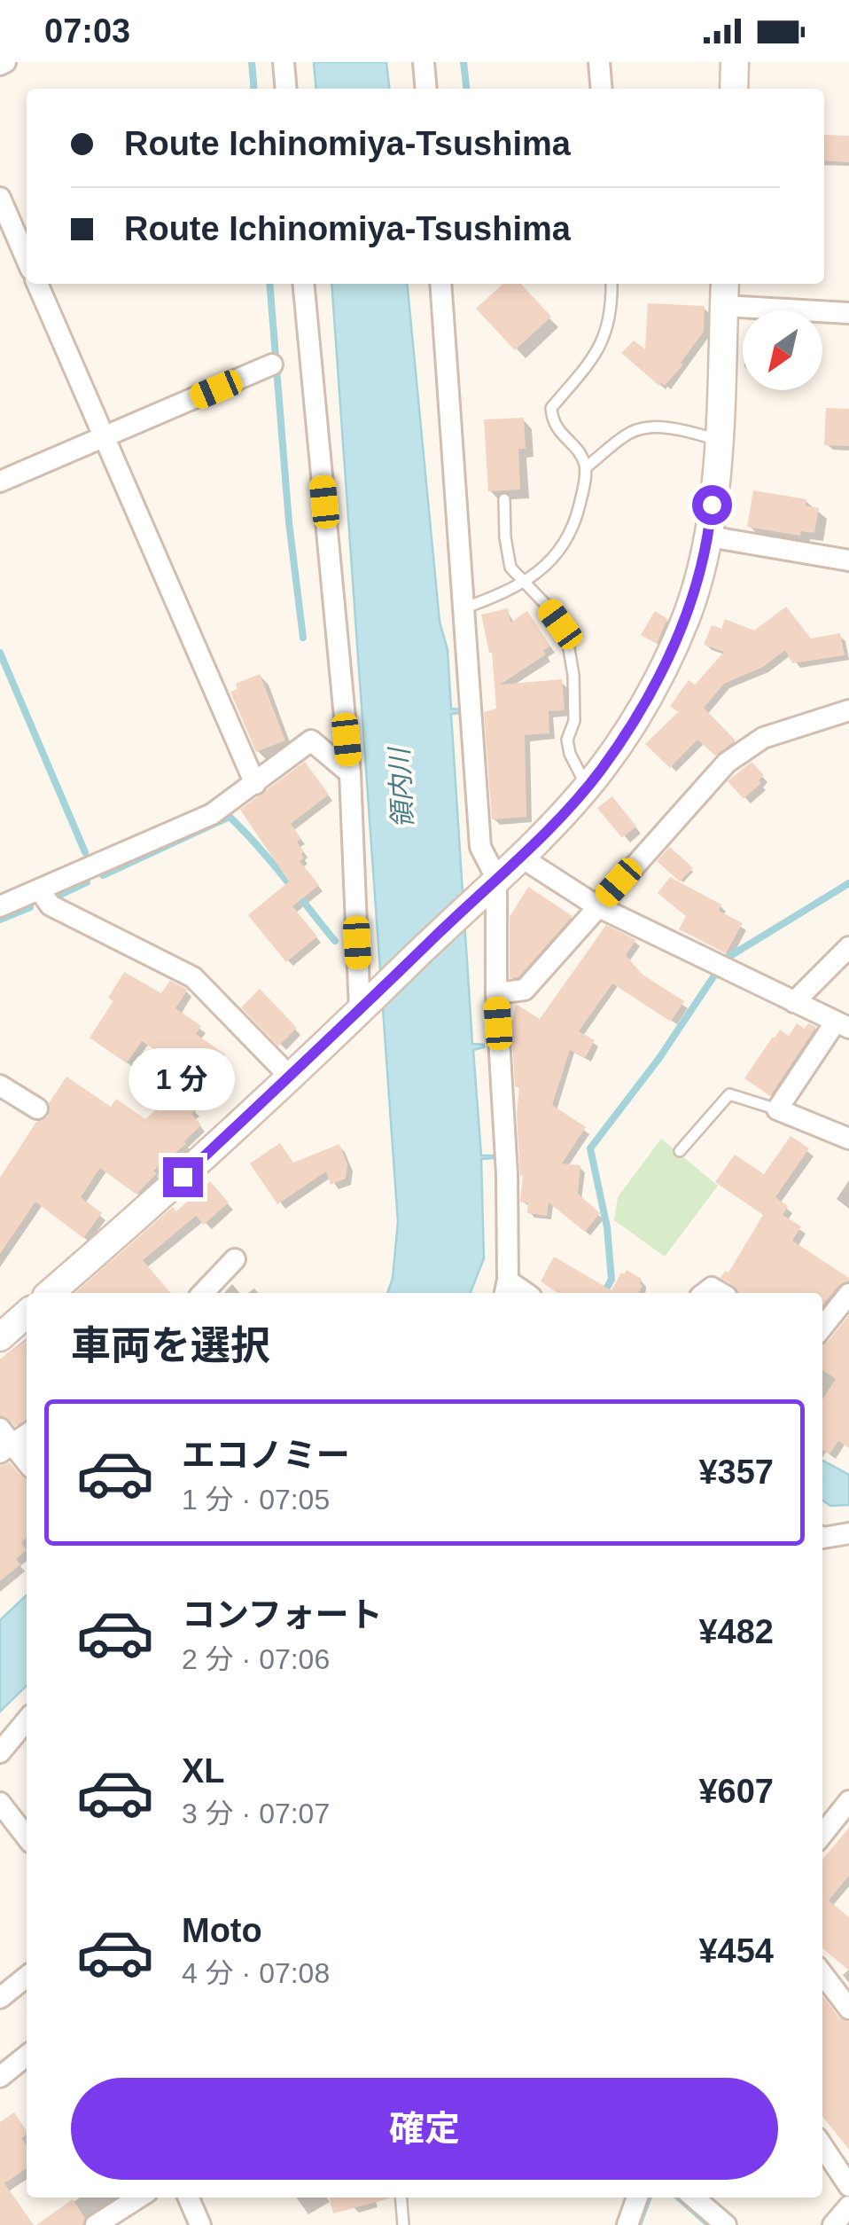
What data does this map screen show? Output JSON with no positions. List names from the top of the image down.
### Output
{
  "water": ["領内川"],
  "north": "bottom left",
  "page": {
    "status": "07:03",
    "banner": ["Route Ichinomiya-Tsushima", "Route Ichinomiya-Tsushima"],
    "bubble": "1 分",
    "heading": "車両を選択",
    "list": [
      {
        "name": "エコノミー",
        "note": "1 分 · 07:05",
        "value": "¥357"
      },
      {
        "name": "コンフォート",
        "note": "2 分 · 07:06",
        "value": "¥482"
      },
      {
        "name": "XL",
        "note": "3 分 · 07:07",
        "value": "¥607"
      },
      {
        "name": "Moto",
        "note": "4 分 · 07:08",
        "value": "¥454"
      }
    ],
    "buttons": "確定"
  }
}
